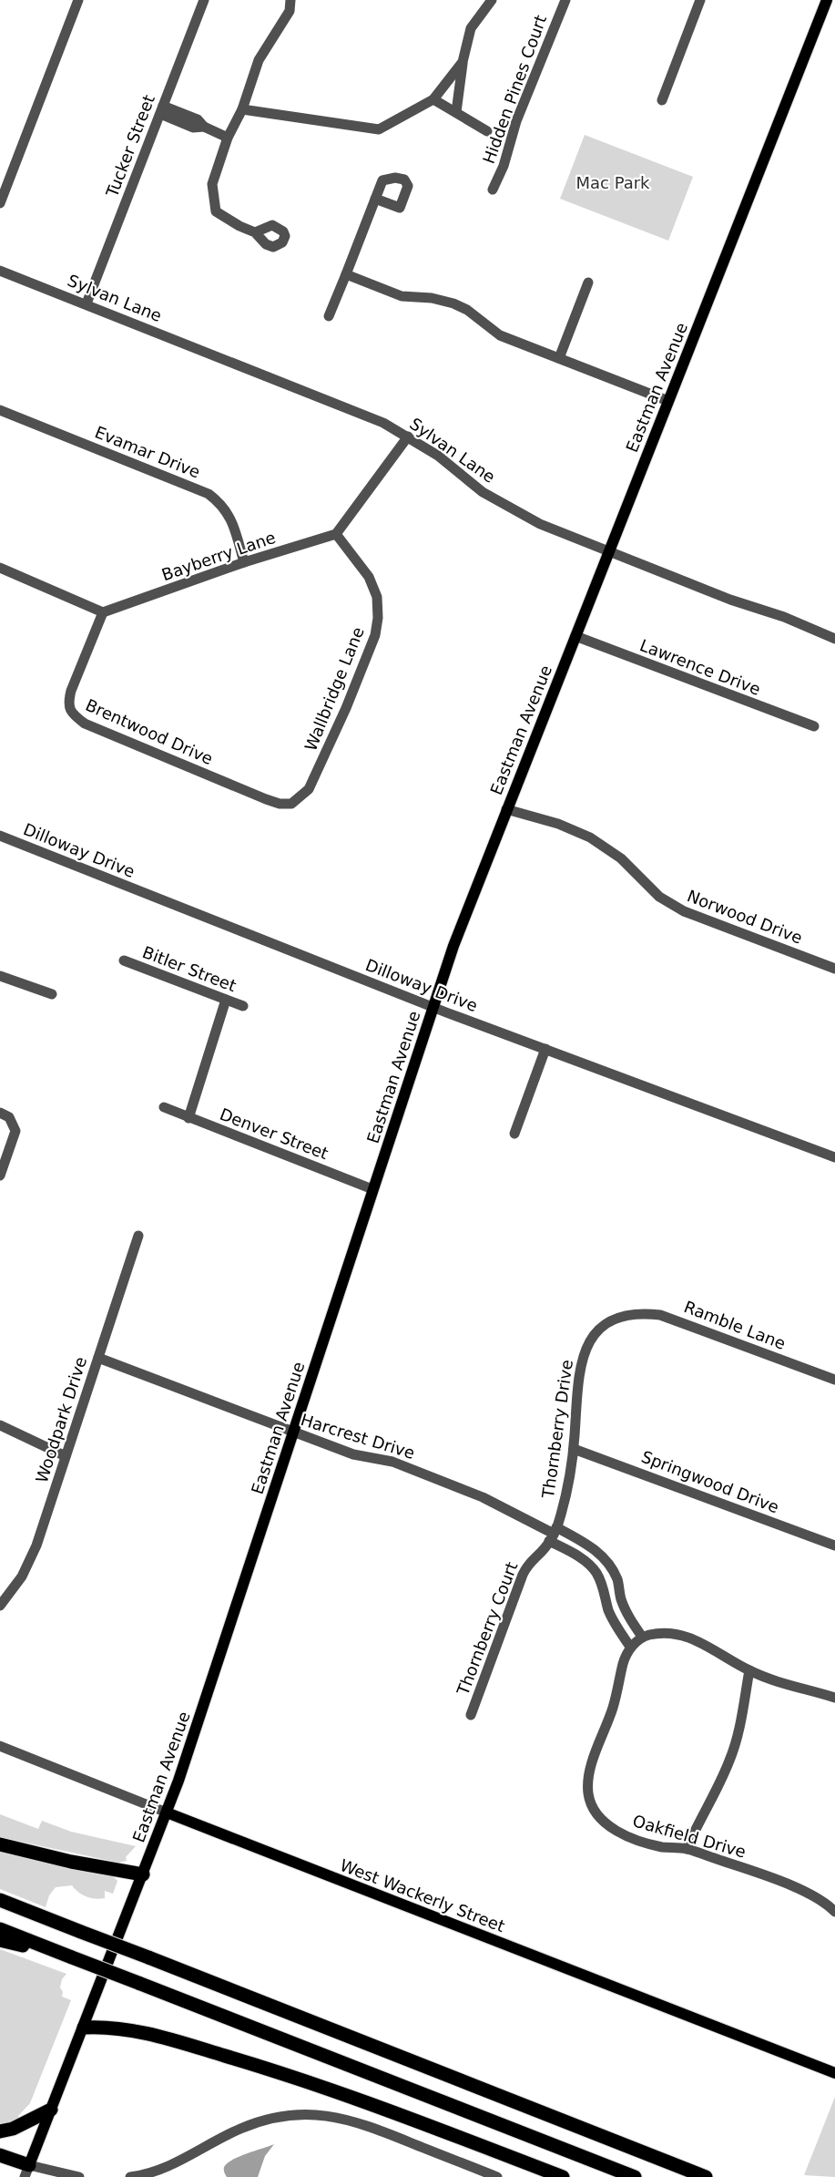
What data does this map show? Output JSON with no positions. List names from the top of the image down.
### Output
{
  "streets": {
    "main road": ["Eastman Avenue", "West Wackerly Street"],
    "street": [
      "Hidden Pines Court",
      "Tucker Street",
      "Sylvan Lane",
      "Evamar Drive",
      "Bayberry Lane",
      "Lawrence Drive",
      "Wallbridge Lane",
      "Brentwood Drive",
      "Dilloway Drive",
      "Norwood Drive",
      "Bitler Street",
      "Denver Street",
      "Ramble Lane",
      "Woodpark Drive",
      "Thornberry Drive",
      "Harcrest Drive",
      "Springwood Drive",
      "Thornberry Court",
      "Oakfield Drive"
    ]
  },
  "crossings": [
    ["Tucker Street", "Sylvan Lane"],
    ["Sylvan Lane", "Eastman Avenue"],
    ["Eastman Avenue", "Lawrence Drive"],
    ["Eastman Avenue", "Dilloway Drive"],
    ["Eastman Avenue", "Norwood Drive"],
    ["Eastman Avenue", "Denver Street"],
    ["Eastman Avenue", "Harcrest Drive"],
    ["Eastman Avenue", "West Wackerly Street"],
    ["Evamar Drive", "Bayberry Lane"],
    ["Bayberry Lane", "Wallbridge Lane"],
    ["Bayberry Lane", "Brentwood Drive"],
    ["Wallbridge Lane", "Brentwood Drive"],
    ["Ramble Lane", "Thornberry Drive"],
    ["Woodpark Drive", "Harcrest Drive"],
    ["Thornberry Drive", "Harcrest Drive"],
    ["Thornberry Drive", "Springwood Drive"],
    ["Thornberry Drive", "Thornberry Court"],
    ["Harcrest Drive", "Thornberry Court"]
  ],
  "parks": ["Mac Park"]
}
